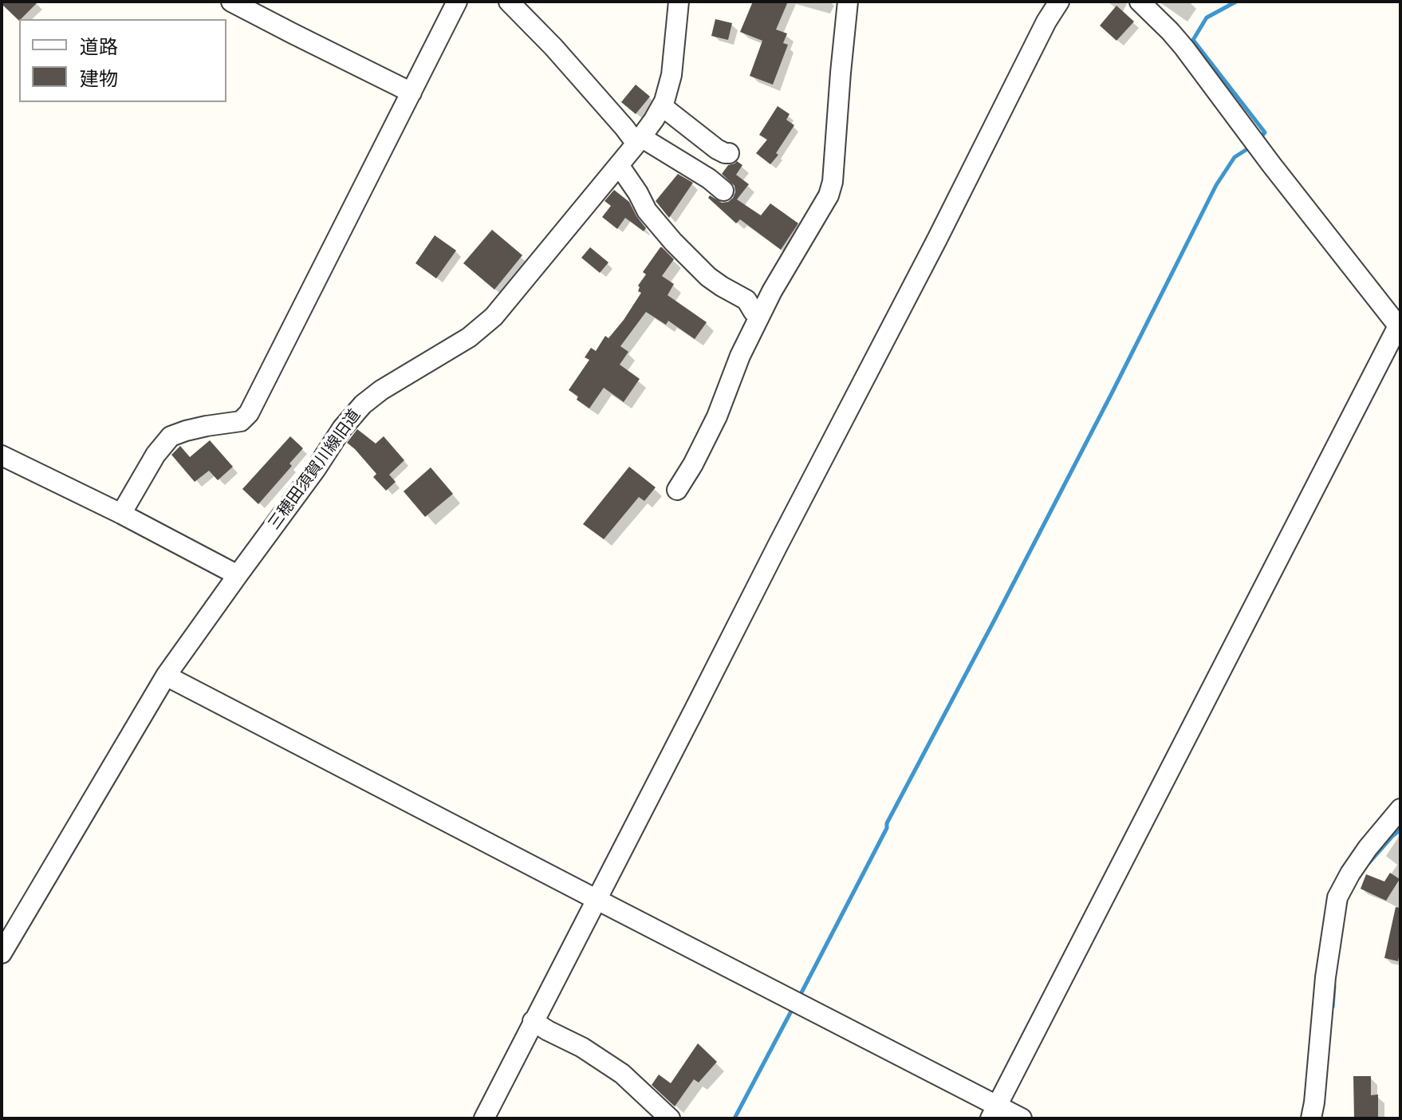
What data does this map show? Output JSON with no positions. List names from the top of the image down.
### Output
{
  "streets": {
    "street": ["三穂田須賀川線旧道"]
  },
  "legend": ["道路", "建物"]
}
